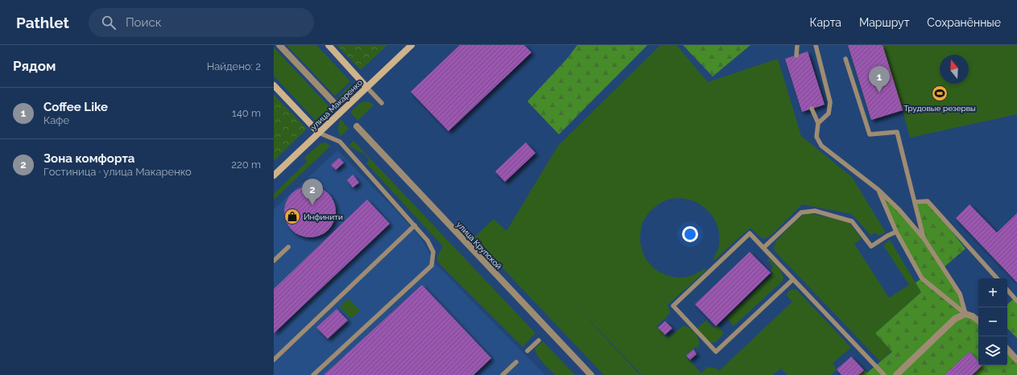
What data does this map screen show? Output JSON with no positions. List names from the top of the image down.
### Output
{
  "streets": {
    "main road": ["улица Макаренко"],
    "street": ["улица Крупской"]
  },
  "places": {
    "sports": ["Трудовые резервы"],
    "shop": ["Инфинити"]
  },
  "north": "top",
  "page": {
    "header": "Pathlet",
    "search": "Поиск",
    "nav": ["Карта", "Маршрут", "Сохранённые"],
    "heading": ["Рядом", "Найдено: 2"],
    "pins": ["1", "2"],
    "list": [
      {
        "mark": "1",
        "name": "Coffee Like",
        "note": "Кафе",
        "value": "140 m"
      },
      {
        "mark": "2",
        "name": "Зона комфорта",
        "note": "Гостиница · улица Макаренко",
        "value": "220 m"
      }
    ],
    "map_buttons": ["+", "−"]
  }
}
